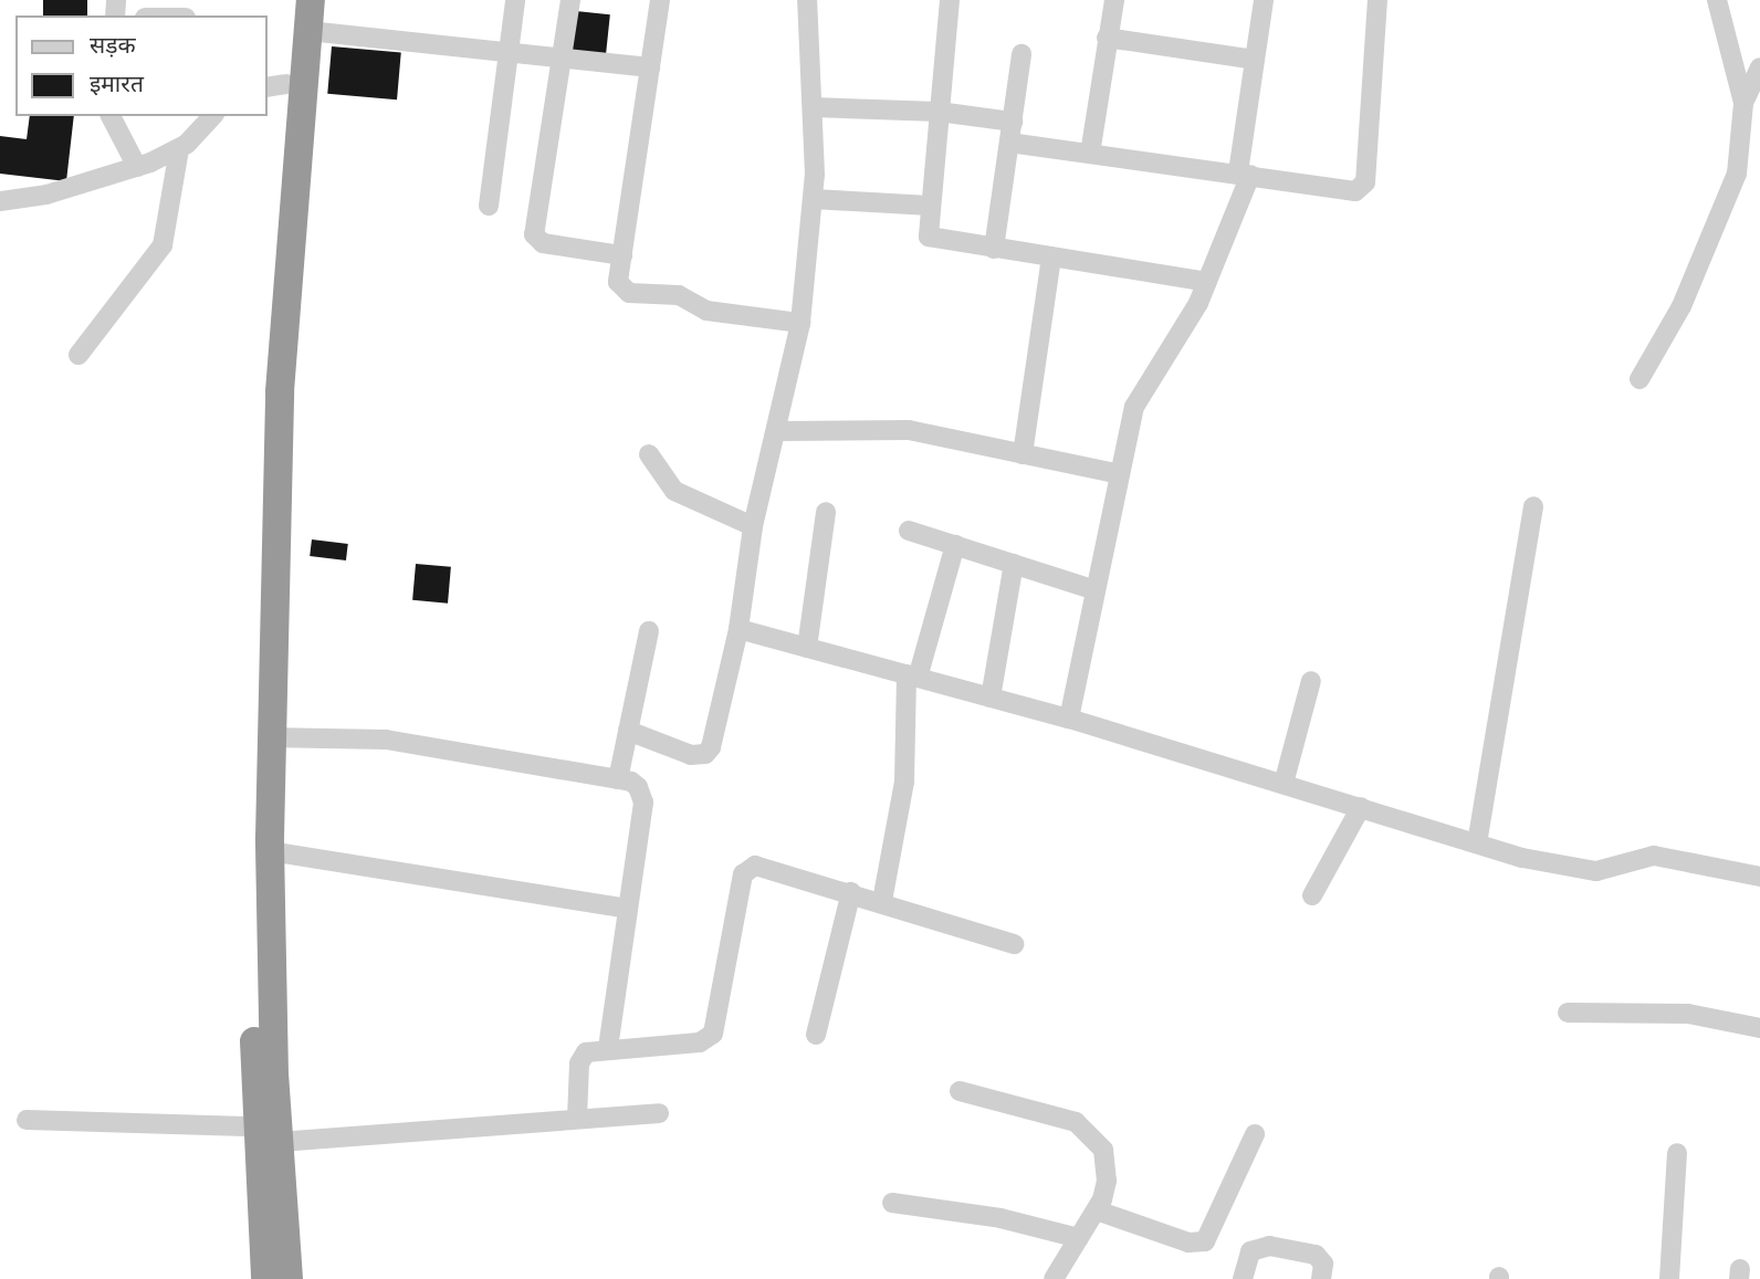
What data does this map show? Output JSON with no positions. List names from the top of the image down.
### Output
{
  "legend": ["सड़क", "इमारत"]
}
